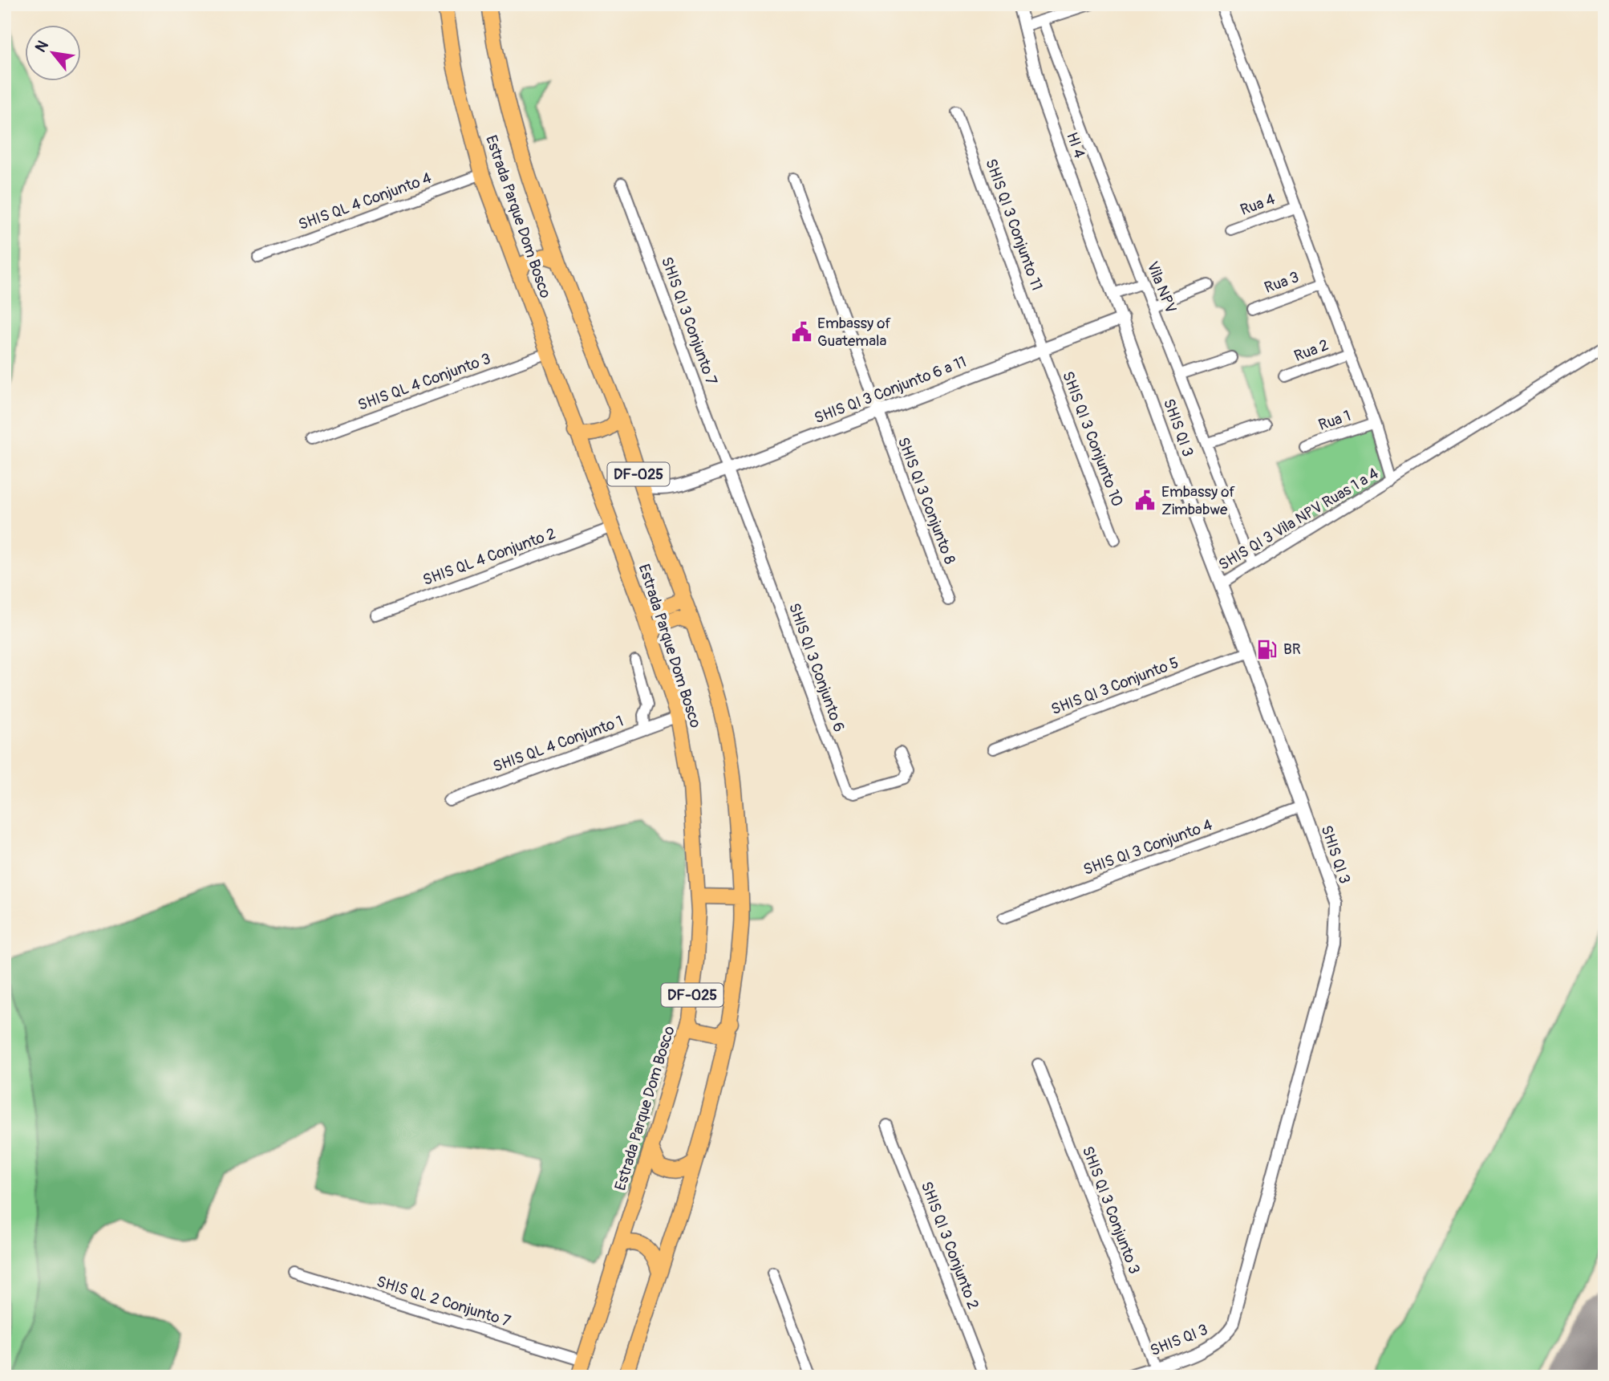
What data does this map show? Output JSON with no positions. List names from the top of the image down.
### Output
{
  "streets": {
    "main road": ["Estrada Parque Dom Bosco", "DF-025"],
    "street": [
      "HI 4",
      "SHIS QL 4 Conjunto 4",
      "Rua 4",
      "SHIS QI 3 Conjunto 11",
      "Rua 3",
      "Vila NPV",
      "SHIS QI 3 Conjunto 7",
      "Rua 2",
      "SHIS QL 4 Conjunto 3",
      "SHIS QI 3 Conjunto 6 a 11",
      "Rua 1",
      "SHIS QI 3",
      "SHIS QI 3 Conjunto 10",
      "SHIS QI 3 Conjunto 8",
      "SHIS QI 3 Vila NPV Ruas 1 a 4",
      "SHIS QL 4 Conjunto 2",
      "SHIS QI 3 Conjunto 6",
      "SHIS QI 3 Conjunto 5",
      "SHIS QL 4 Conjunto 1",
      "SHIS QI 3 Conjunto 4",
      "SHIS QI 3 Conjunto 3",
      "SHIS QI 3 Conjunto 2",
      "SHIS QL 2 Conjunto 7"
    ]
  },
  "crossings": [
    ["HI 4", "SHIS QI 3"],
    ["SHIS QL 4 Conjunto 4", "Estrada Parque Dom Bosco"],
    ["Estrada Parque Dom Bosco", "SHIS QL 4 Conjunto 3"],
    ["Estrada Parque Dom Bosco", "SHIS QI 3 Conjunto 6 a 11"],
    ["Estrada Parque Dom Bosco", "SHIS QL 4 Conjunto 2"],
    ["Estrada Parque Dom Bosco", "SHIS QL 4 Conjunto 1"],
    ["Estrada Parque Dom Bosco", "SHIS QL 2 Conjunto 7"],
    ["SHIS QI 3 Conjunto 11", "SHIS QI 3 Conjunto 6 a 11"],
    ["SHIS QI 3 Conjunto 11", "SHIS QI 3 Conjunto 10"],
    ["Vila NPV", "SHIS QI 3 Vila NPV Ruas 1 a 4"],
    ["SHIS QI 3 Conjunto 7", "SHIS QI 3 Conjunto 6 a 11"],
    ["SHIS QI 3 Conjunto 7", "SHIS QI 3 Conjunto 6"],
    ["SHIS QI 3 Conjunto 6 a 11", "SHIS QI 3"],
    ["SHIS QI 3 Conjunto 6 a 11", "SHIS QI 3 Conjunto 10"],
    ["SHIS QI 3 Conjunto 6 a 11", "SHIS QI 3 Conjunto 8"],
    ["SHIS QI 3 Conjunto 6 a 11", "SHIS QI 3 Conjunto 6"],
    ["SHIS QI 3", "SHIS QI 3 Vila NPV Ruas 1 a 4"],
    ["SHIS QI 3", "SHIS QI 3 Conjunto 5"],
    ["SHIS QI 3", "SHIS QI 3 Conjunto 4"],
    ["SHIS QI 3", "SHIS QI 3 Conjunto 3"]
  ],
  "places": {
    "public building": ["Embassy of Guatemala", "Embassy of Zimbabwe"],
    "fuel station": ["BR"]
  },
  "north": "top left"
}
